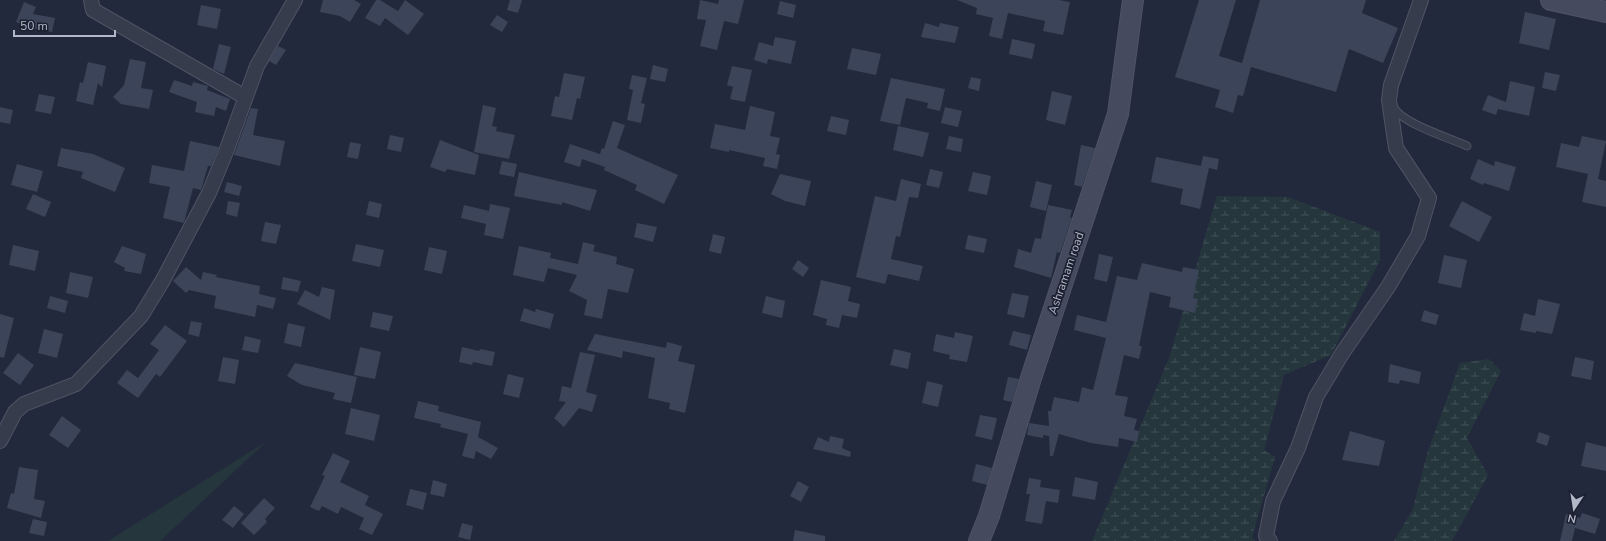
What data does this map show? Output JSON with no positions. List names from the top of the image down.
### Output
{
  "streets": {
    "main road": ["Ashramam road"]
  },
  "scale_bar": "50 m",
  "north": "bottom"
}
